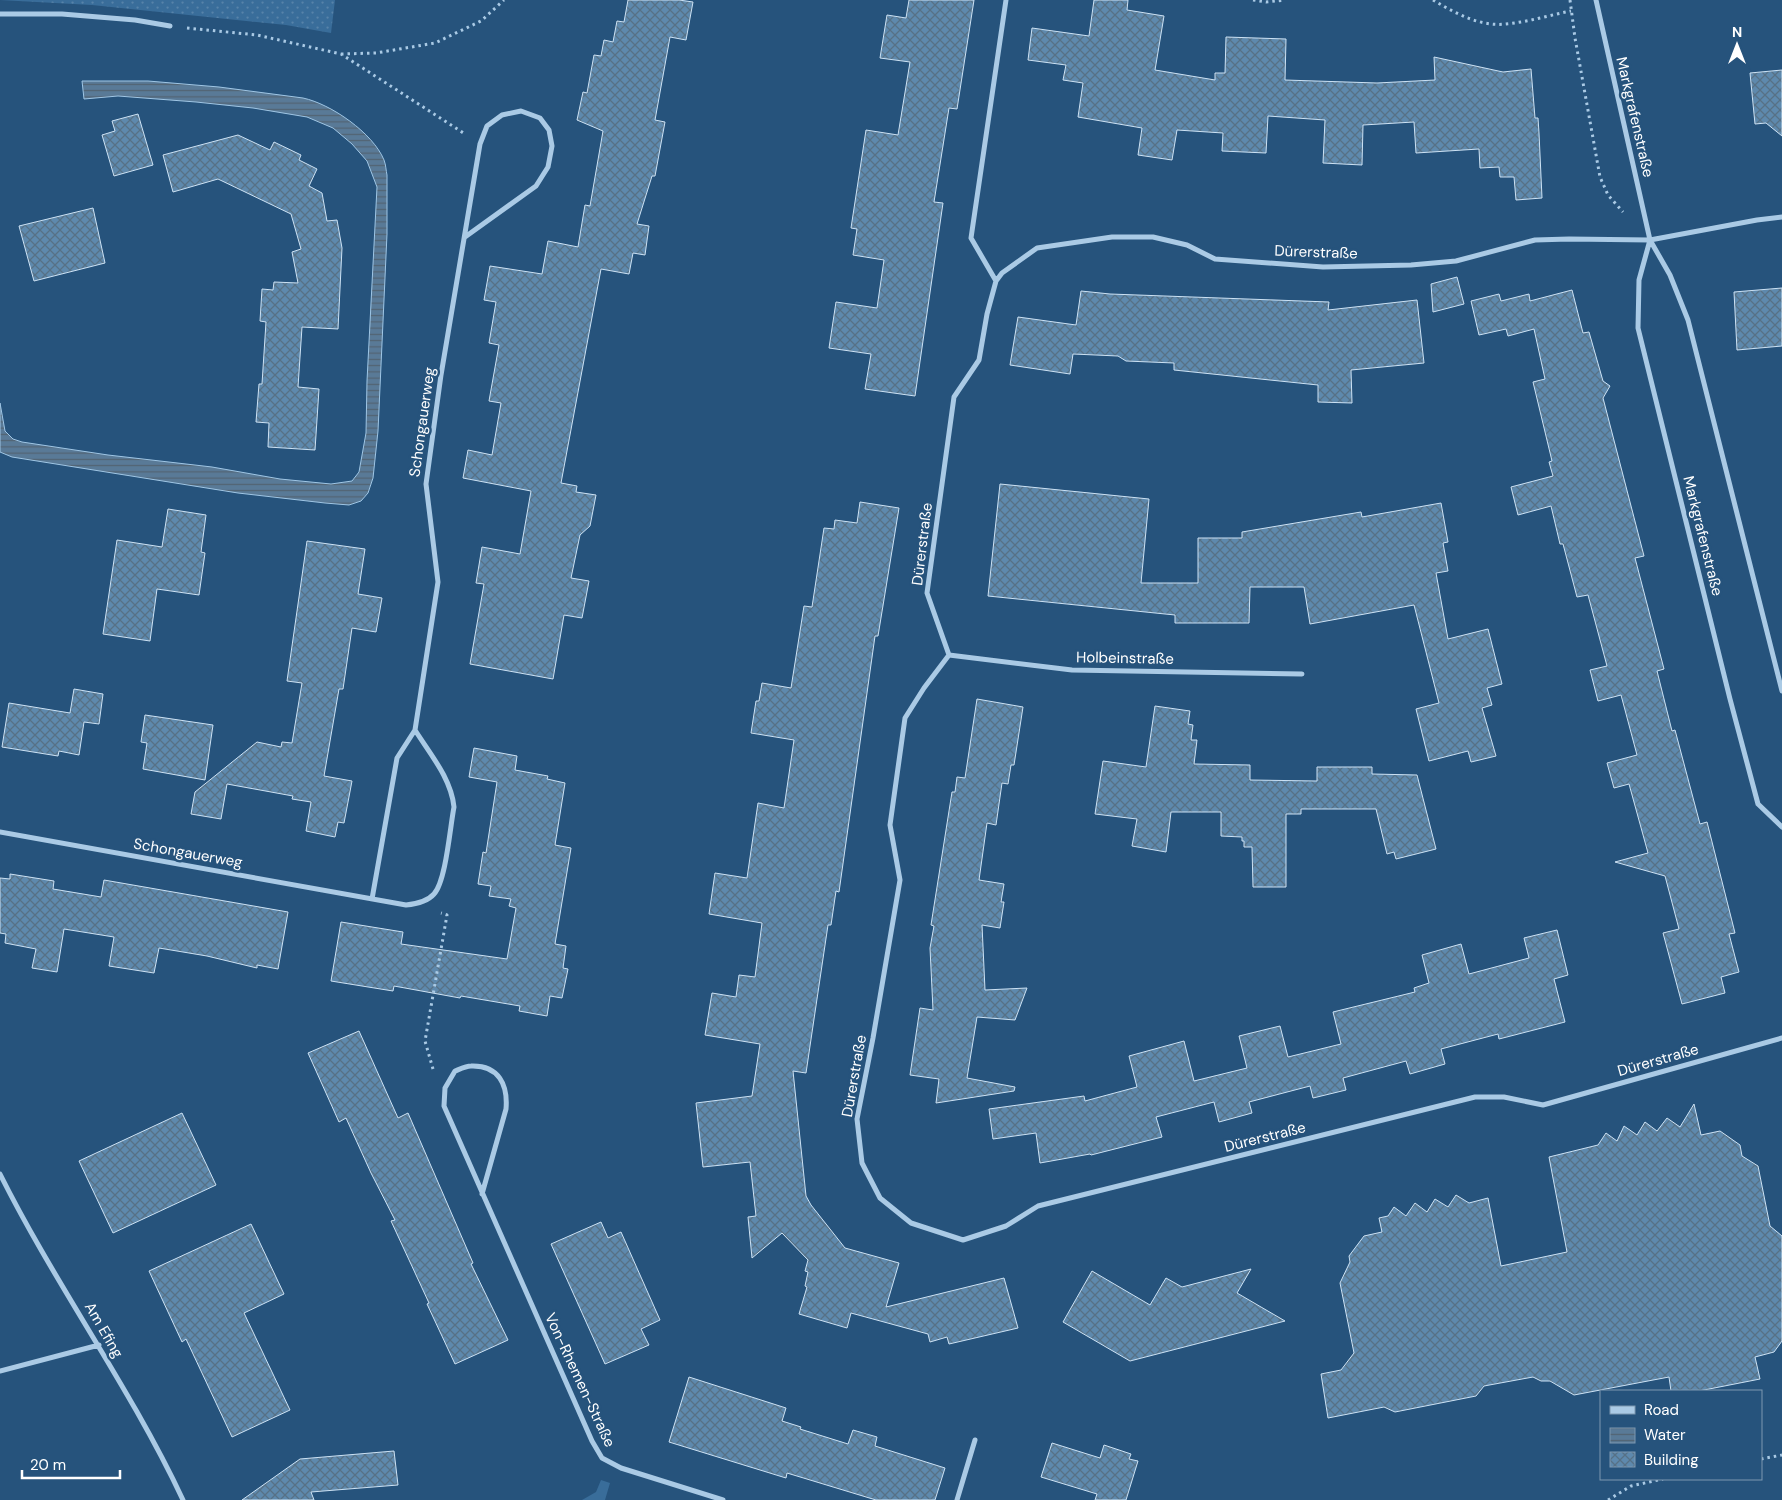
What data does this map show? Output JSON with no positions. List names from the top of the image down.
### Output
{
  "streets": {
    "street": [
      "Markgrafenstraße",
      "Dürerstraße",
      "Schongauerweg",
      "Holbeinstraße",
      "Am Efing",
      "Von-Rhemen-Straße"
    ]
  },
  "crossings": [
    ["Markgrafenstraße", "Dürerstraße"],
    ["Dürerstraße", "Holbeinstraße"]
  ],
  "legend": ["Road", "Water", "Building"],
  "scale_bar": "20 m",
  "north": "top"
}
